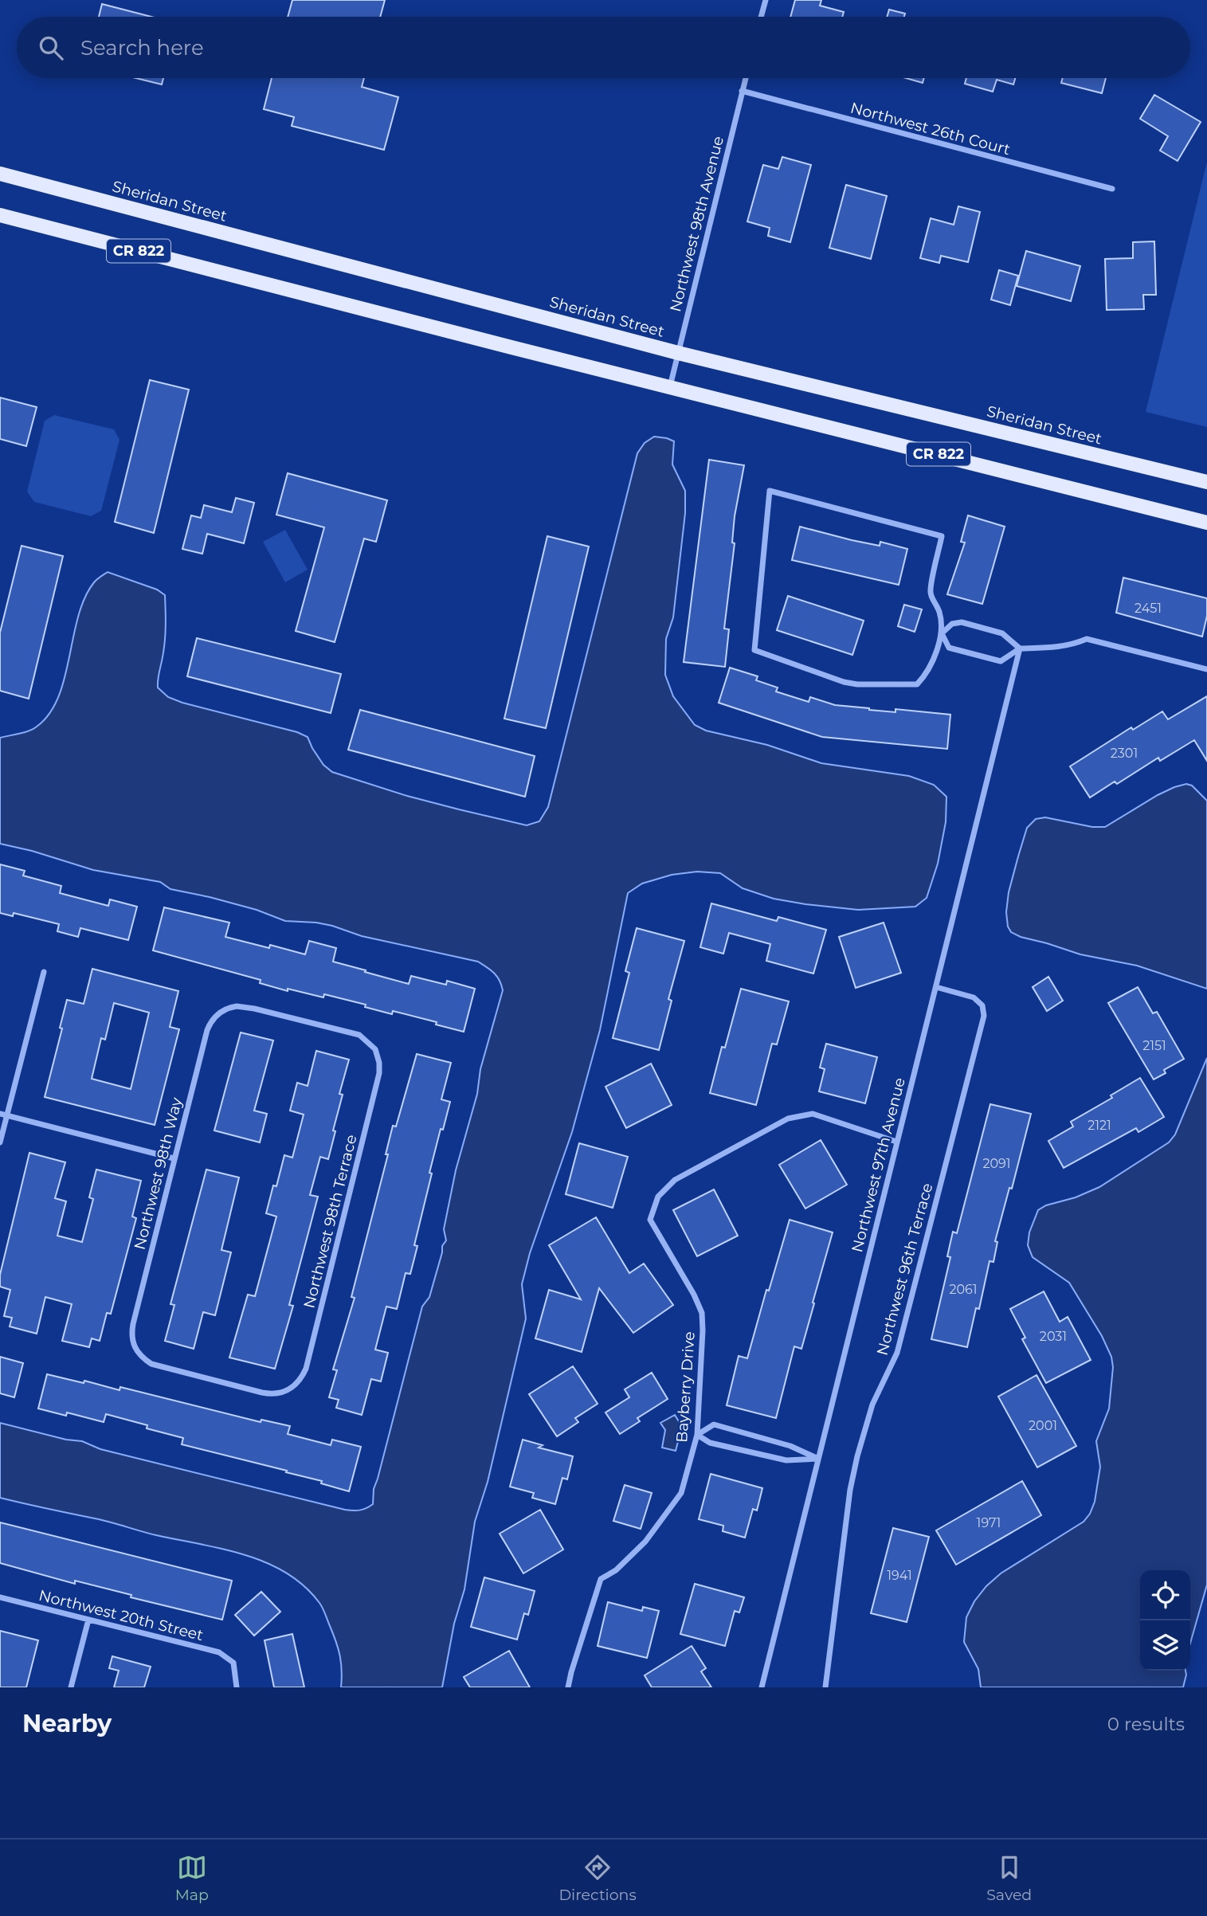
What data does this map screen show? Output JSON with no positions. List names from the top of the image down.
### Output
{
  "streets": {
    "main road": ["Sheridan Street", "CR 822"],
    "street": [
      "Northwest 26th Court",
      "Northwest 98th Avenue",
      "Northwest 97th Avenue",
      "Northwest 98th Way",
      "Northwest 98th Terrace",
      "Northwest 96th Terrace",
      "Bayberry Drive",
      "Northwest 20th Street"
    ]
  },
  "crossings": [
    ["Northwest 26th Court", "Northwest 98th Avenue"],
    ["Sheridan Street", "Northwest 98th Avenue"],
    ["Northwest 98th Avenue", "CR 822"],
    ["Northwest 97th Avenue", "Northwest 96th Terrace"],
    ["Northwest 97th Avenue", "Bayberry Drive"],
    ["Northwest 98th Way", "Northwest 98th Terrace"]
  ],
  "house_numbers": [
    "2451",
    "2301",
    "2151",
    "2121",
    "2091",
    "2061",
    "2031",
    "2001",
    "1971",
    "1941"
  ],
  "page": {
    "search": "Search here",
    "heading": ["Nearby", "0 results"],
    "nav": ["Map", "Directions", "Saved"]
  }
}
